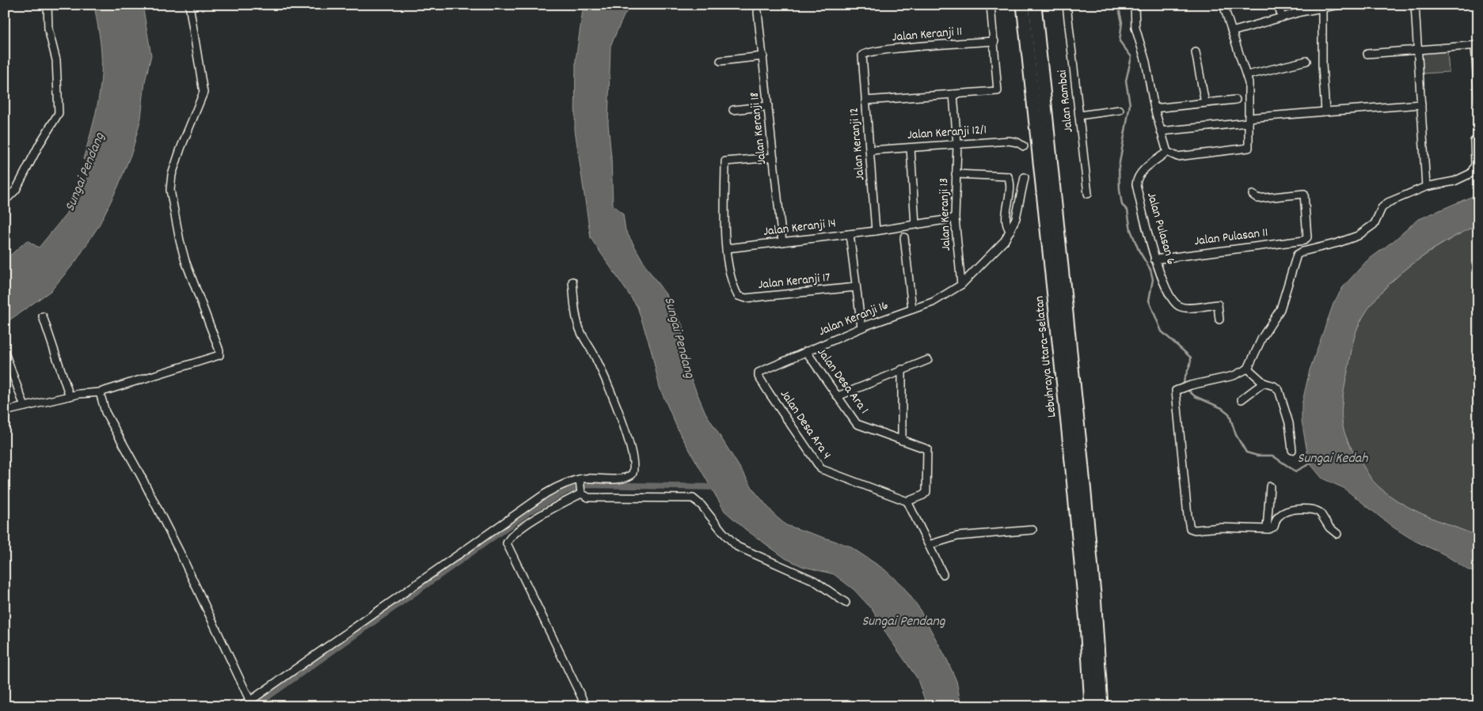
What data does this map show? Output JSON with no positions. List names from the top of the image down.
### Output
{
  "streets": {
    "highway": ["Lebuhraya Utara–Selatan"],
    "street": [
      "Jalan Keranji 11",
      "Jalan Rambai",
      "Jalan Keranji 18",
      "Jalan Keranji 12/1",
      "Jalan Keranji 12",
      "Jalan Keranji 13",
      "Jalan Keranji 14",
      "Jalan Pulasan 6",
      "Jalan Pulasan 11",
      "Jalan Keranji 17",
      "Jalan Keranji 16",
      "Jalan Desa Ara 1",
      "Jalan Desa Ara 4"
    ]
  },
  "crossings": [
    ["Jalan Keranji 11", "Jalan Keranji 12"],
    ["Jalan Keranji 18", "Jalan Keranji 14"],
    ["Jalan Keranji 12/1", "Jalan Keranji 12"],
    ["Jalan Keranji 12/1", "Jalan Keranji 13"],
    ["Jalan Keranji 12", "Jalan Keranji 14"],
    ["Jalan Keranji 13", "Jalan Keranji 14"],
    ["Jalan Keranji 13", "Jalan Keranji 16"],
    ["Jalan Keranji 14", "Jalan Keranji 17"],
    ["Jalan Pulasan 6", "Jalan Pulasan 11"],
    ["Jalan Keranji 16", "Jalan Desa Ara 1"],
    ["Jalan Keranji 16", "Jalan Desa Ara 4"],
    ["Jalan Desa Ara 1", "Jalan Desa Ara 4"]
  ],
  "water": ["Sungai Pendang", "Sungai Kedah"]
}
